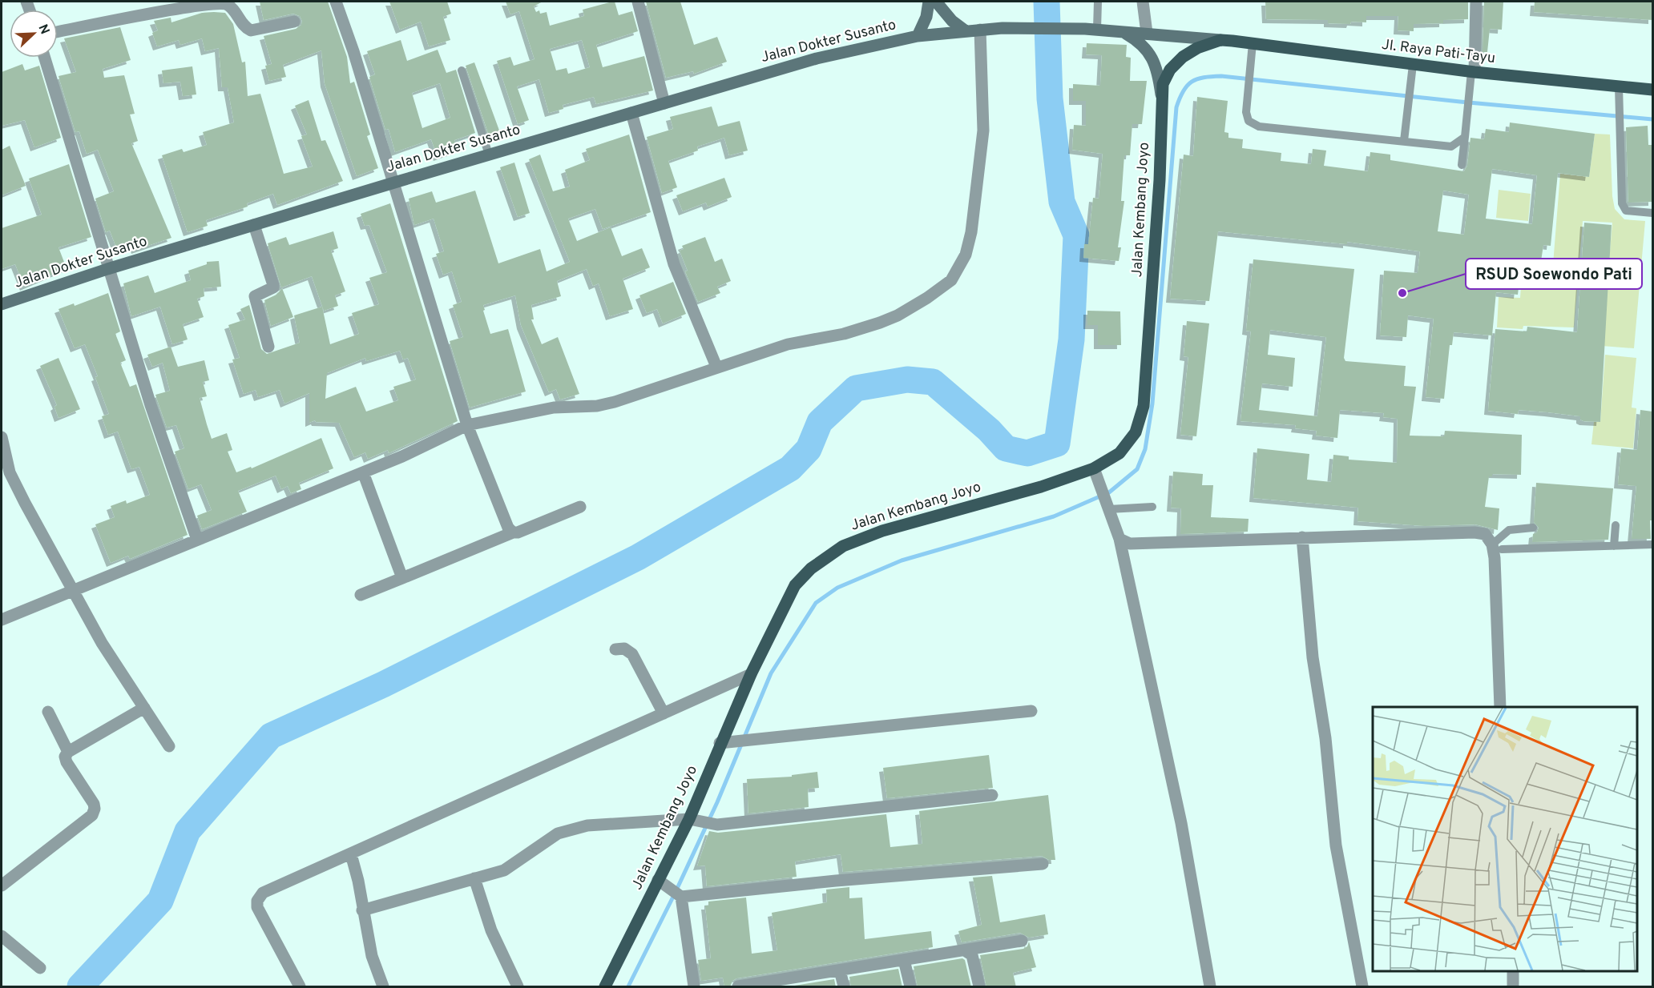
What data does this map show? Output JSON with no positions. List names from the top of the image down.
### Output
{
  "streets": {
    "main road": ["Jalan Dokter Susanto", "Jl. Raya Pati-Tayu", "Jalan Kembang Joyo"]
  },
  "crossings": [
    ["Jalan Dokter Susanto", "Jl. Raya Pati-Tayu"],
    ["Jalan Dokter Susanto", "Jalan Kembang Joyo"],
    ["Jl. Raya Pati-Tayu", "Jalan Kembang Joyo"]
  ],
  "places": ["RSUD Soewondo Pati"],
  "north": "top right"
}
